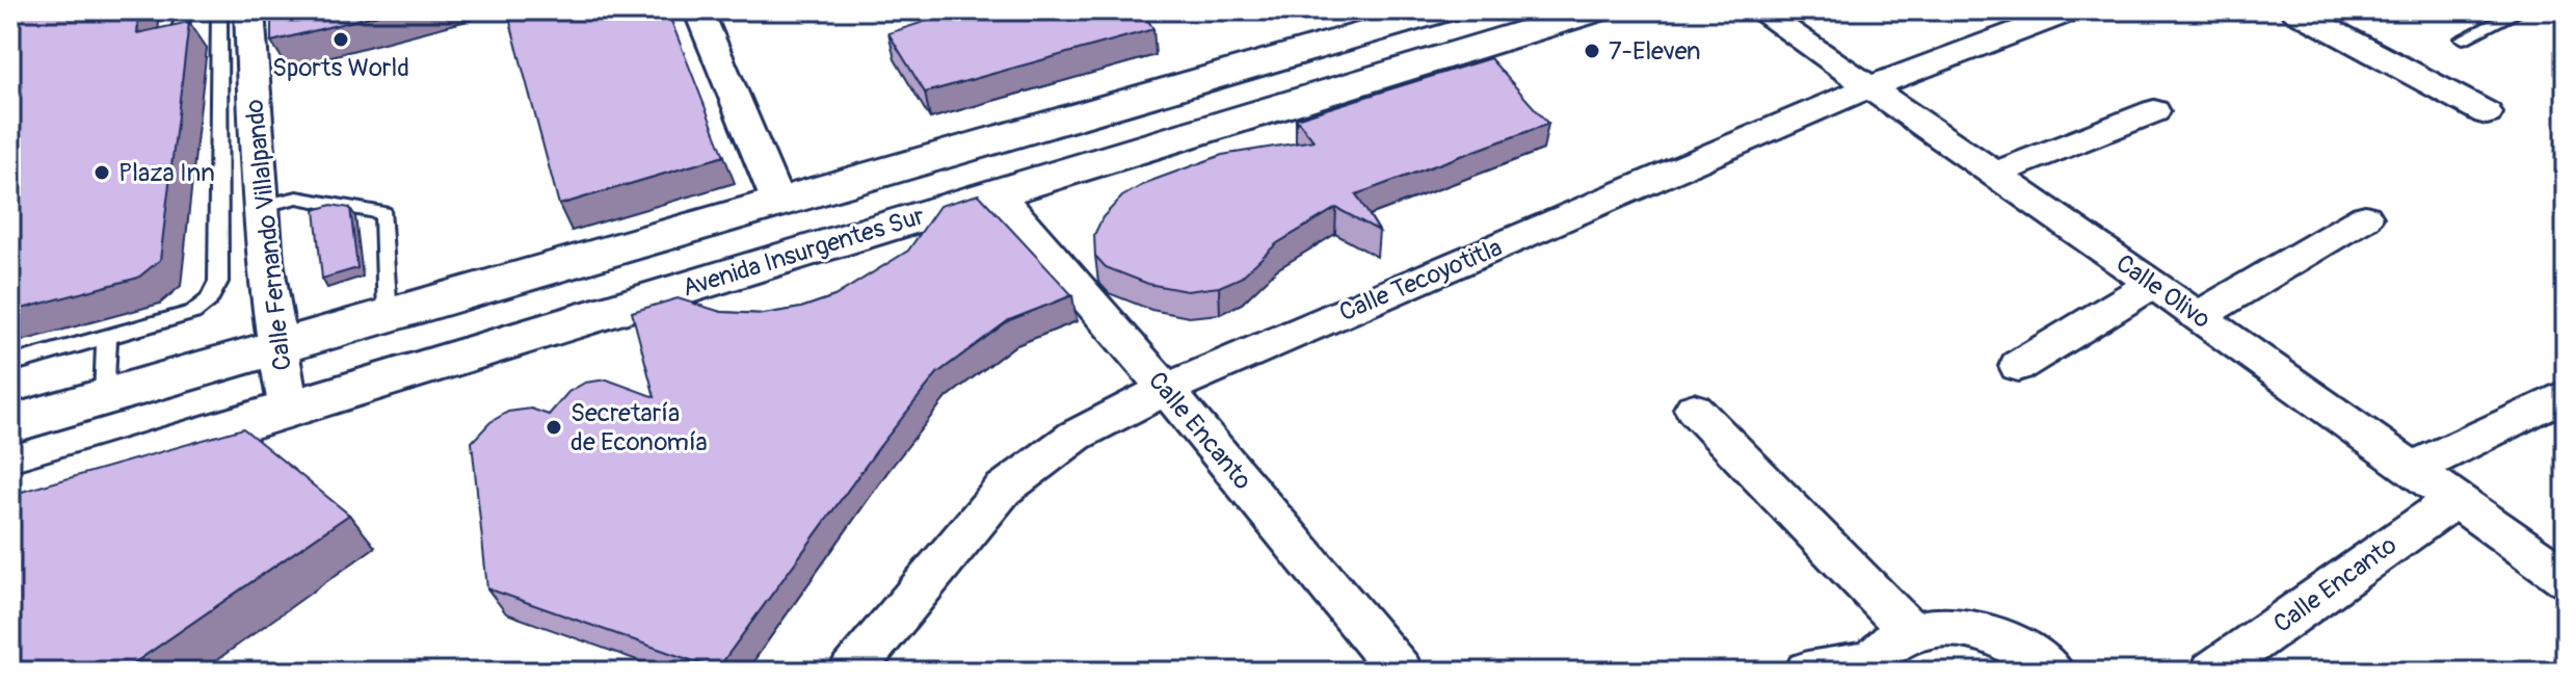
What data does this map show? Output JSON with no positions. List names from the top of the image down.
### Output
{
  "streets": {
    "main road": ["Avenida Insurgentes Sur"],
    "street": [
      "Calle Fernando Villalpando",
      "Calle Tecoyotitla",
      "Calle Olivo",
      "Calle Encanto"
    ]
  },
  "crossings": [
    ["Calle Fernando Villalpando", "Avenida Insurgentes Sur"],
    ["Avenida Insurgentes Sur", "Calle Encanto"],
    ["Calle Tecoyotitla", "Calle Olivo"],
    ["Calle Tecoyotitla", "Calle Encanto"],
    ["Calle Olivo", "Calle Encanto"]
  ],
  "places": [
    "Sports World",
    "7-Eleven",
    "Plaza Inn",
    "Secretaría de Economía"
  ]
}
